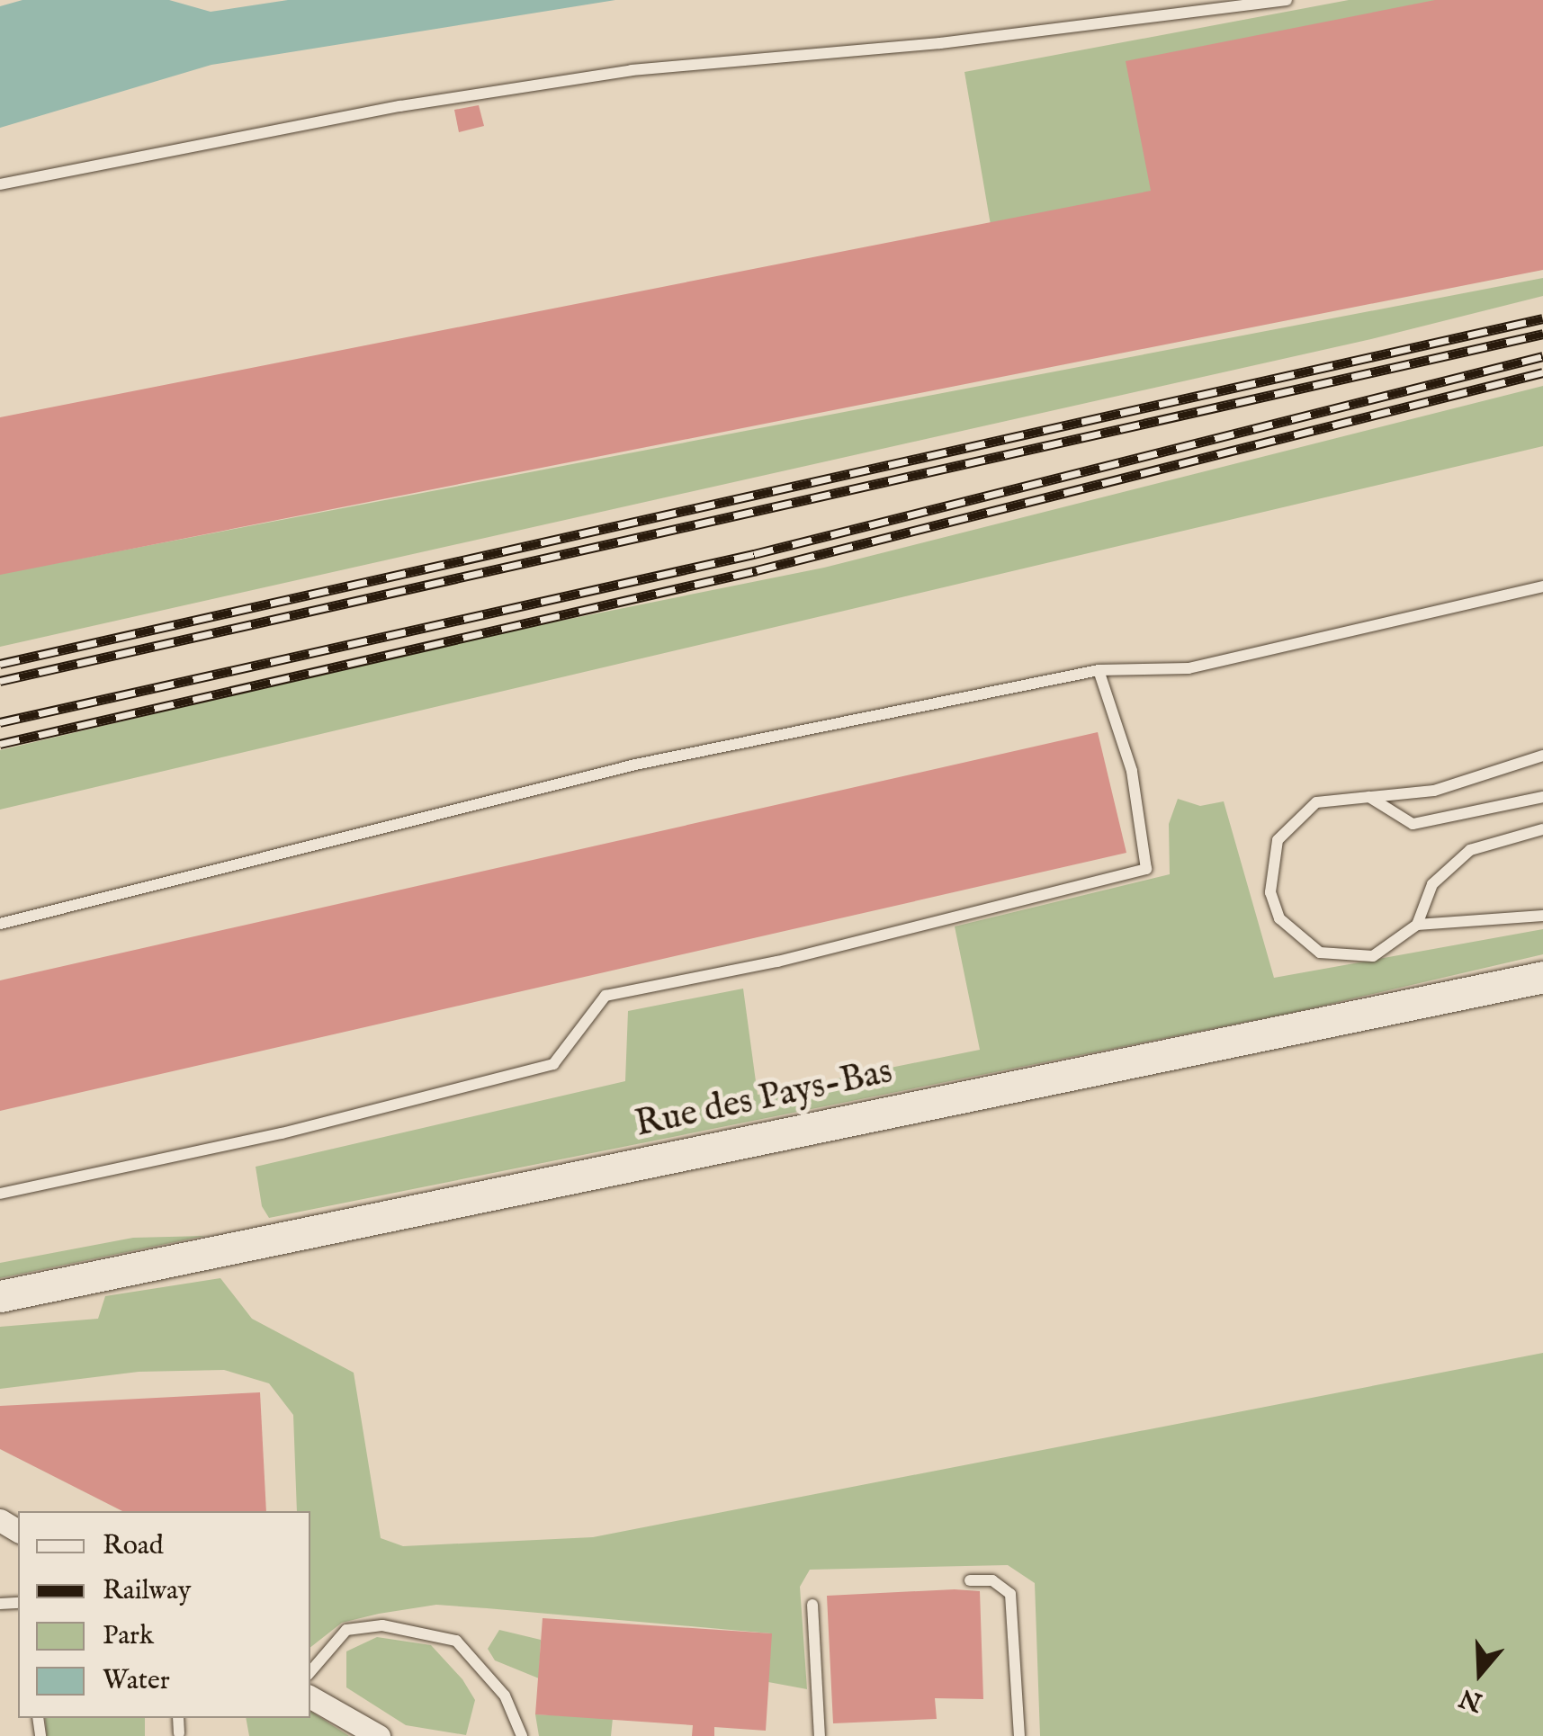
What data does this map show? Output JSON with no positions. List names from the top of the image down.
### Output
{
  "streets": {
    "street": ["Rue des Pays-Bas"]
  },
  "legend": [
    "Road",
    "Railway",
    "Park",
    "Water"
  ],
  "north": "bottom"
}
